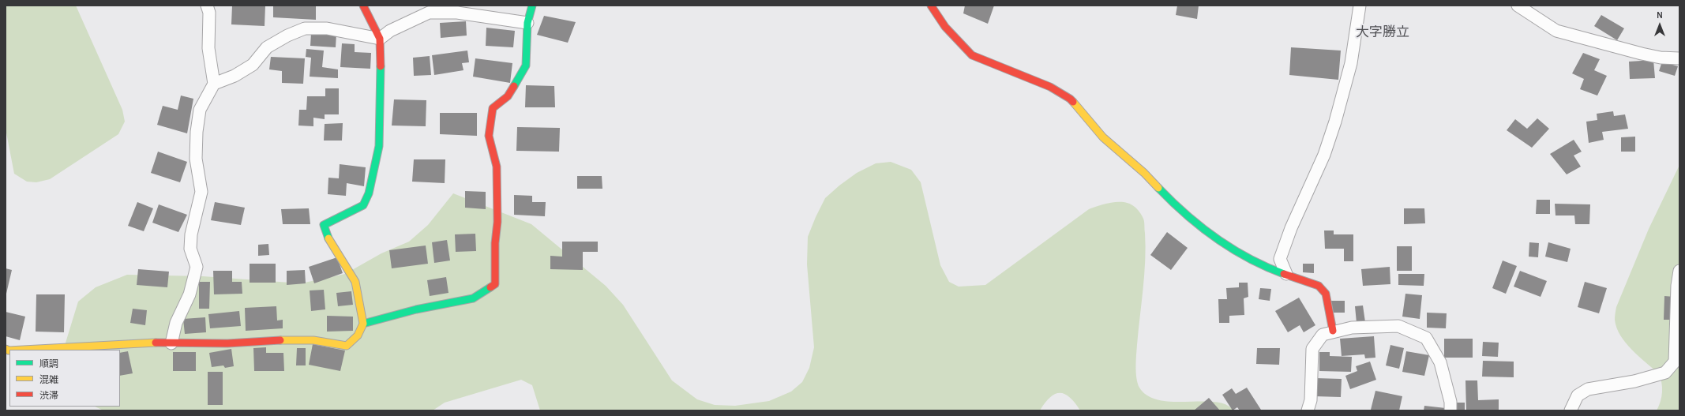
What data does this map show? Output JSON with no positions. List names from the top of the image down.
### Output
{
  "districts": ["大字勝立"],
  "legend": ["順調", "混雑", "渋滞"],
  "north": "top"
}
